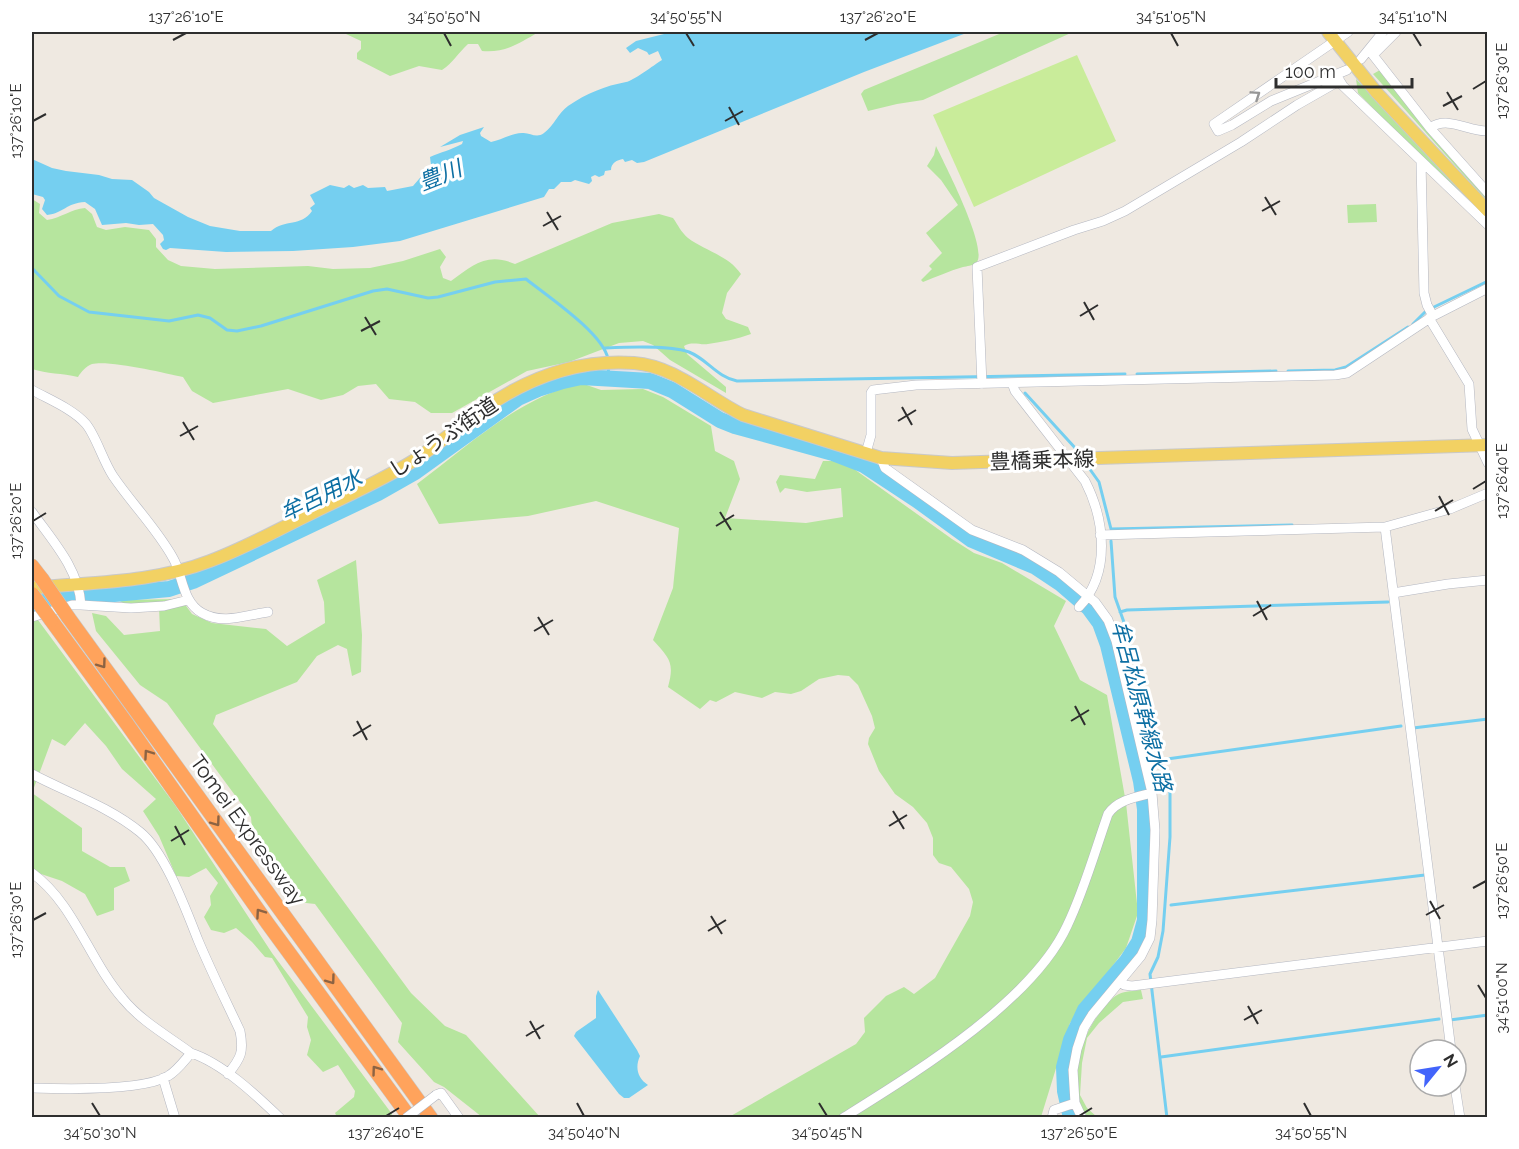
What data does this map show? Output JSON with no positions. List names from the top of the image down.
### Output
{
  "streets": {
    "highway": ["Tomei Expressway"],
    "main road": ["しょうぶ街道", "豊橋乗本線"]
  },
  "crossings": [
    ["しょうぶ街道", "豊橋乗本線"],
    ["しょうぶ街道", "Tomei Expressway"]
  ],
  "water": ["豊川", "牟呂用水", "牟呂松原幹線水路"],
  "scale_bar": "100 m",
  "north": "top right",
  "coordinates": [
    "137°26'10\"E",
    "34°50'50\"N",
    "34°50'55\"N",
    "137°26'20\"E",
    "34°51'05\"N",
    "34°51'10\"N",
    "137°26'30\"E",
    "137°26'40\"E",
    "137°26'50\"E",
    "34°51'00\"N",
    "34°50'30\"N",
    "34°50'40\"N",
    "34°50'45\"N"
  ]
}
